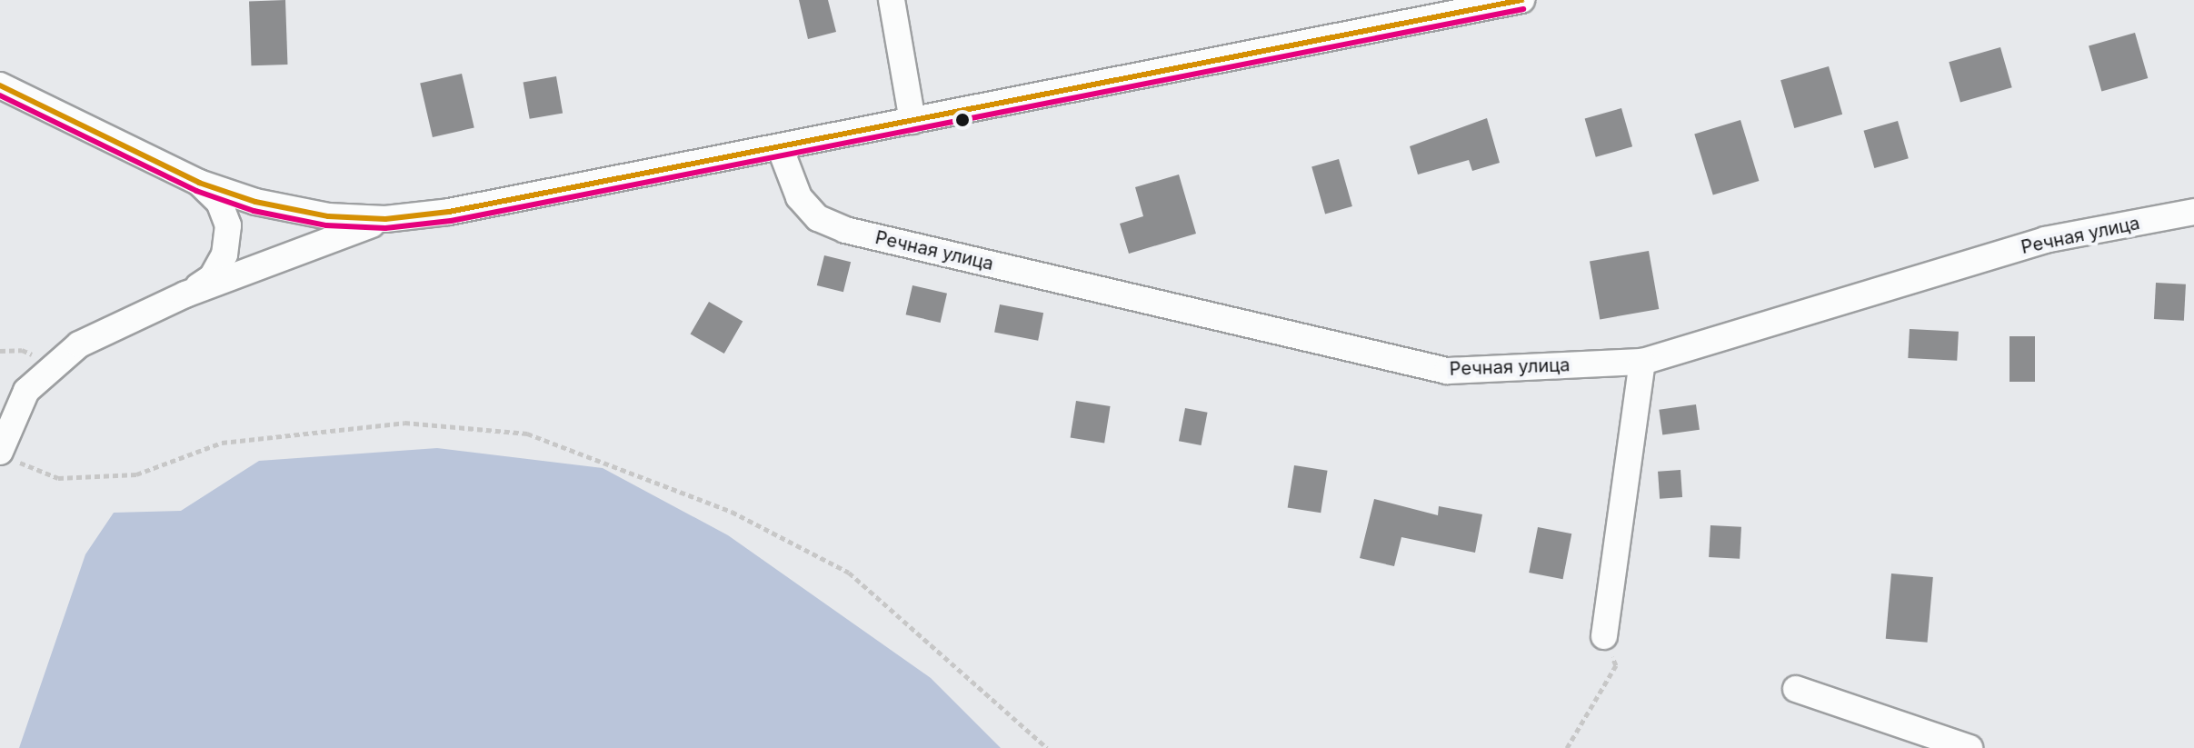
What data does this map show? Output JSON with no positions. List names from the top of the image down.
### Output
{
  "streets": {
    "street": ["Речная улица"]
  }
}
